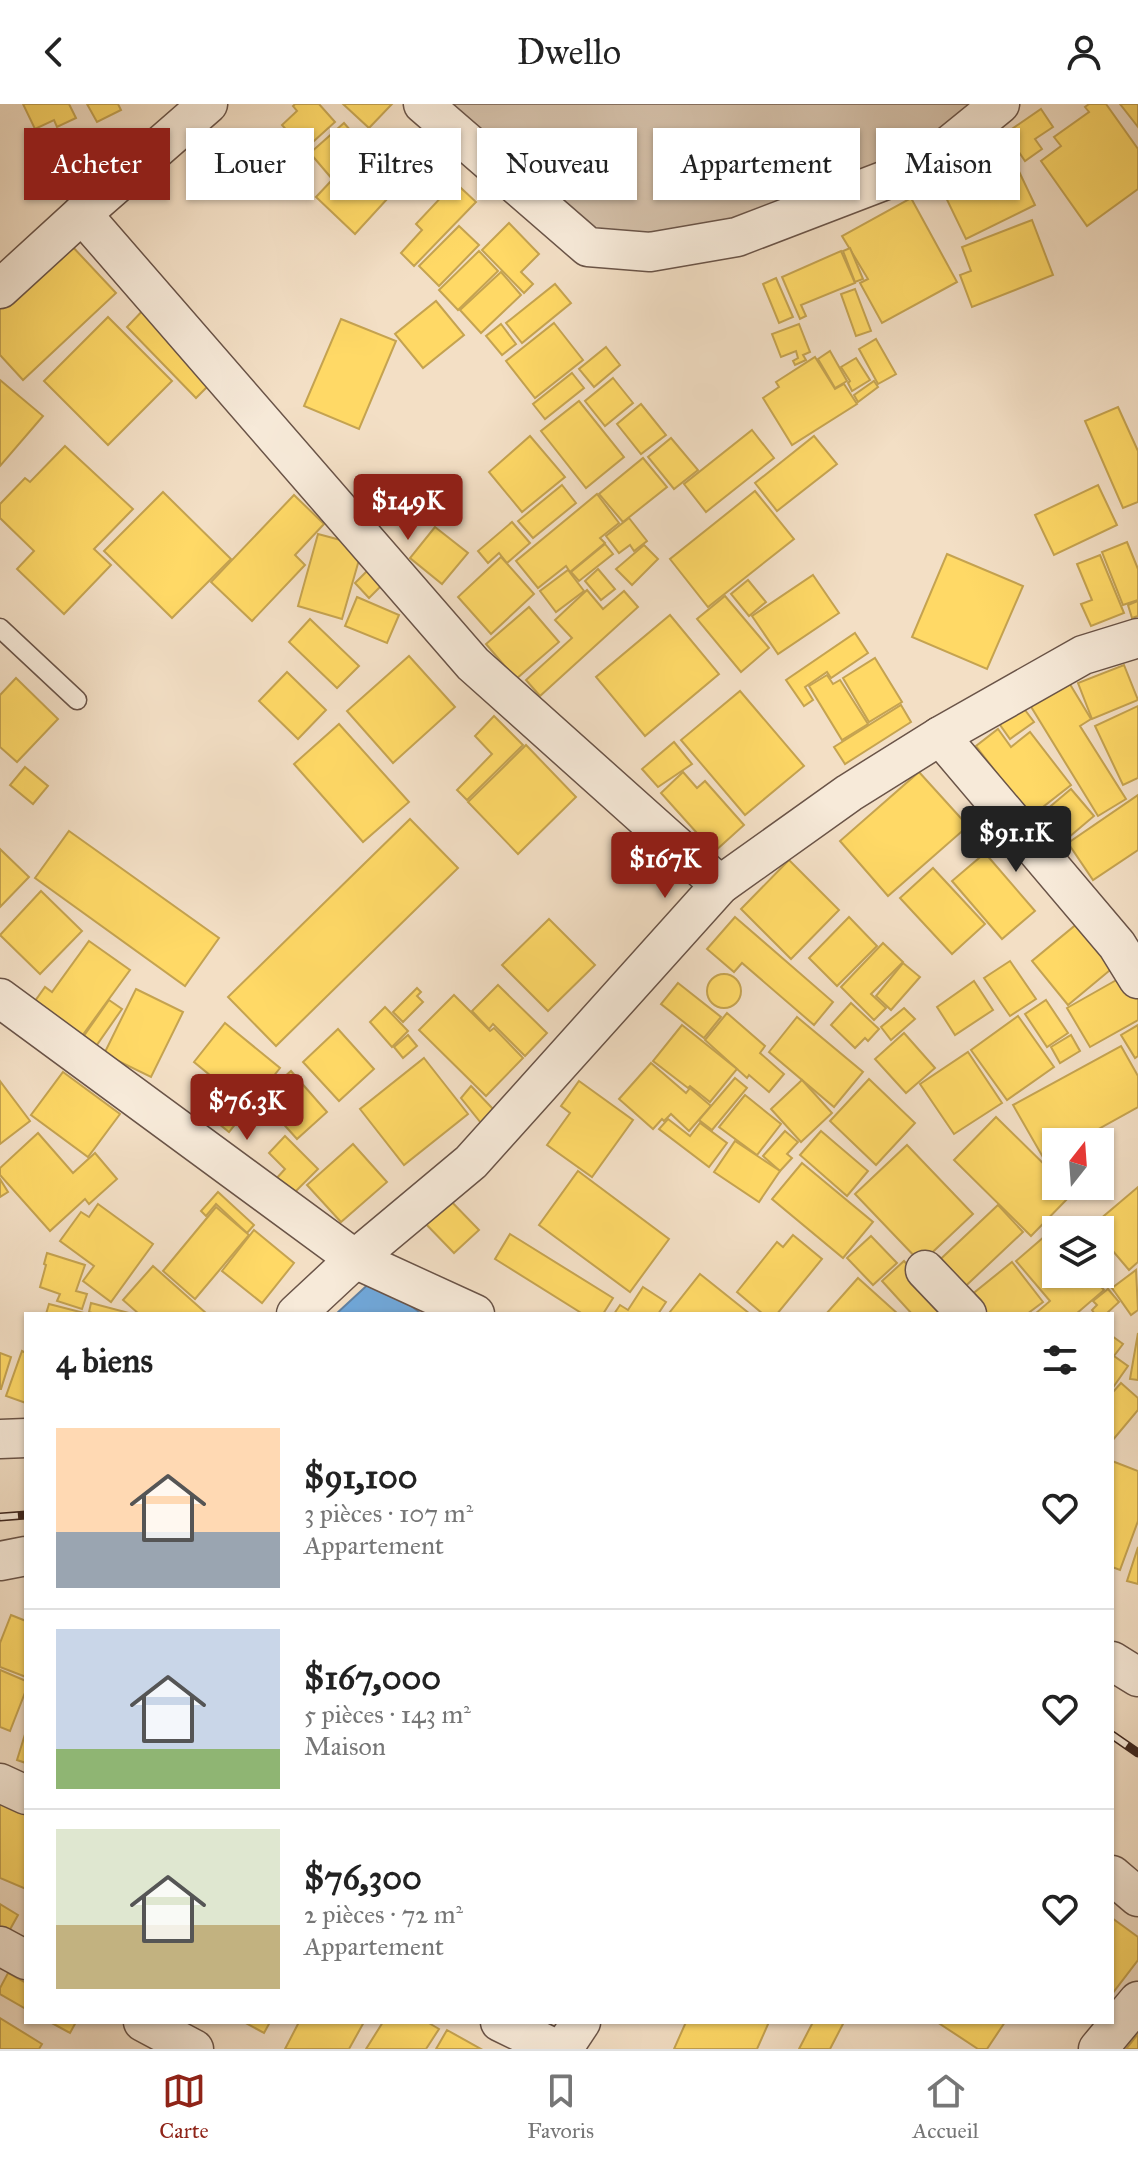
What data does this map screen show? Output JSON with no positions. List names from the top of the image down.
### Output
{
  "north": "top",
  "page": {
    "header": "Dwello",
    "chip": [
      "Acheter",
      "Louer",
      "Filtres",
      "Nouveau",
      "Appartement",
      "Maison"
    ],
    "price": [
      "$149K",
      "$91.1K",
      "$167K",
      "$76.3K"
    ],
    "heading": "4 biens",
    "list": [
      {
        "name": "$91,100",
        "note": "3 pièces · 107 m² · Appartement"
      },
      {
        "name": "$167,000",
        "note": "5 pièces · 143 m² · Maison"
      },
      {
        "name": "$76,300",
        "note": "2 pièces · 72 m² · Appartement"
      }
    ],
    "tabs": ["Carte", "Favoris", "Accueil"]
  }
}
